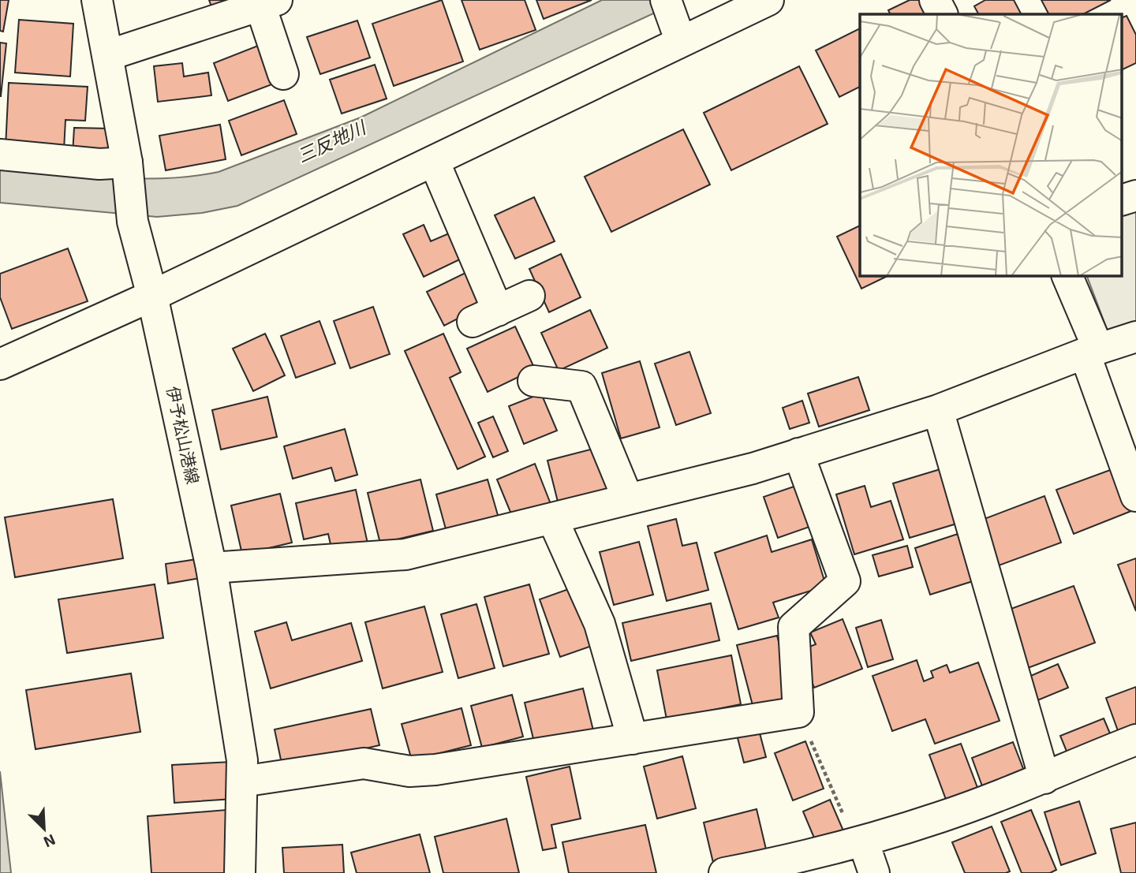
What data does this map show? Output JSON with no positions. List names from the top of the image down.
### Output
{
  "streets": {
    "street": ["伊予松山港線"]
  },
  "water": ["三反地川"],
  "north": "bottom right"
}
